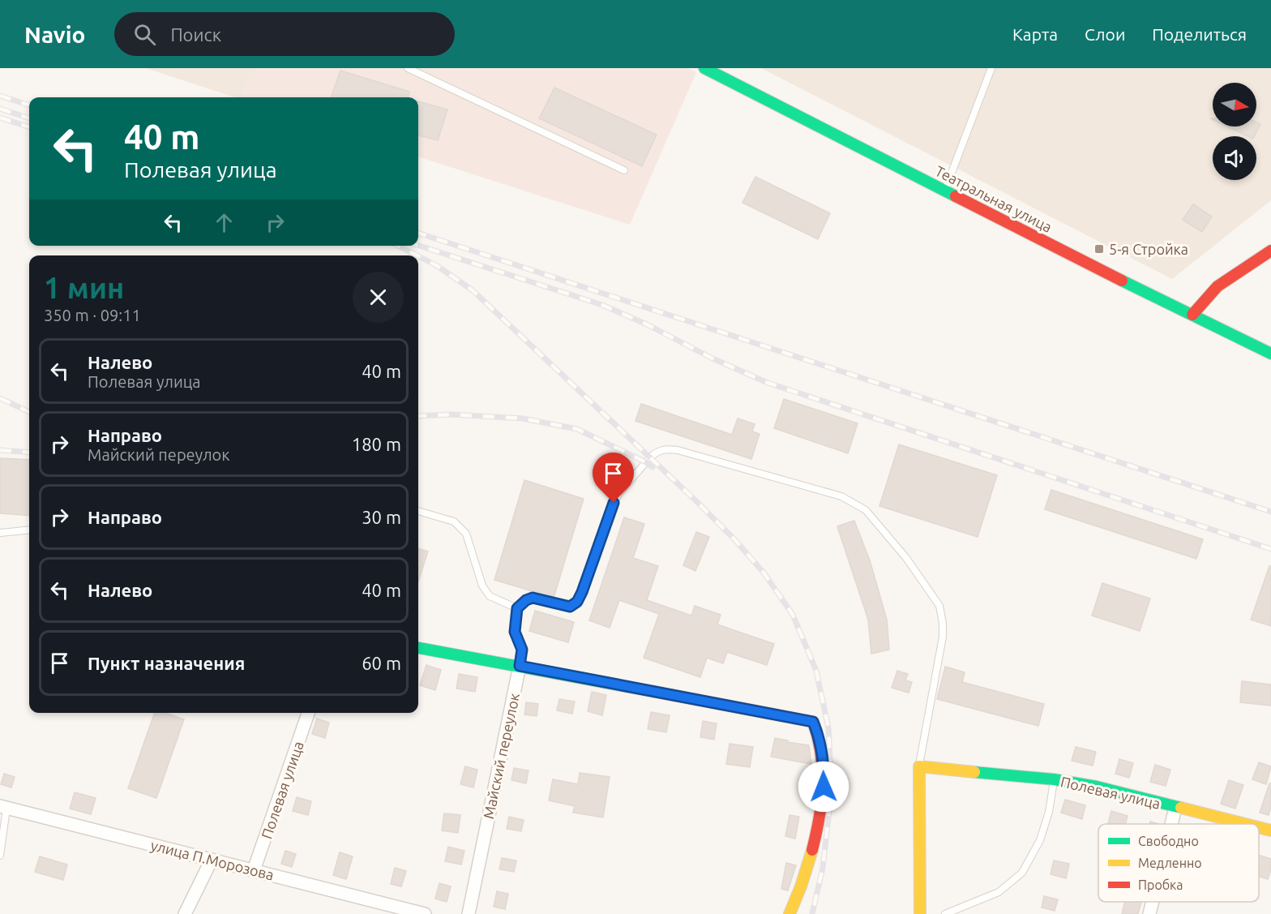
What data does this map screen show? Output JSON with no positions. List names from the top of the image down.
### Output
{
  "streets": {
    "street": [
      "Театральная улица",
      "Майский переулок",
      "Полевая улица",
      "улица П.Морозова"
    ]
  },
  "crossings": [
    ["Полевая улица", "улица П.Морозова"]
  ],
  "places": {
    "transit": ["5-я Стройка"]
  },
  "legend": ["Свободно", "Медленно", "Пробка"],
  "north": "right",
  "page": {
    "header": "Navio",
    "search": "Поиск",
    "nav": ["Карта", "Слои", "Поделиться"],
    "turn": ["40 m", "Полевая улица"],
    "heading": ["1 мин", "350 m · 09:11"],
    "list": [
      {
        "name": "Налево",
        "note": "Полевая улица",
        "value": "40 m"
      },
      {
        "name": "Направо",
        "note": "Майский переулок",
        "value": "180 m"
      },
      {
        "name": "Направо",
        "value": "30 m"
      },
      {
        "name": "Налево",
        "value": "40 m"
      },
      {
        "name": "Пункт назначения",
        "value": "60 m"
      }
    ]
  }
}
